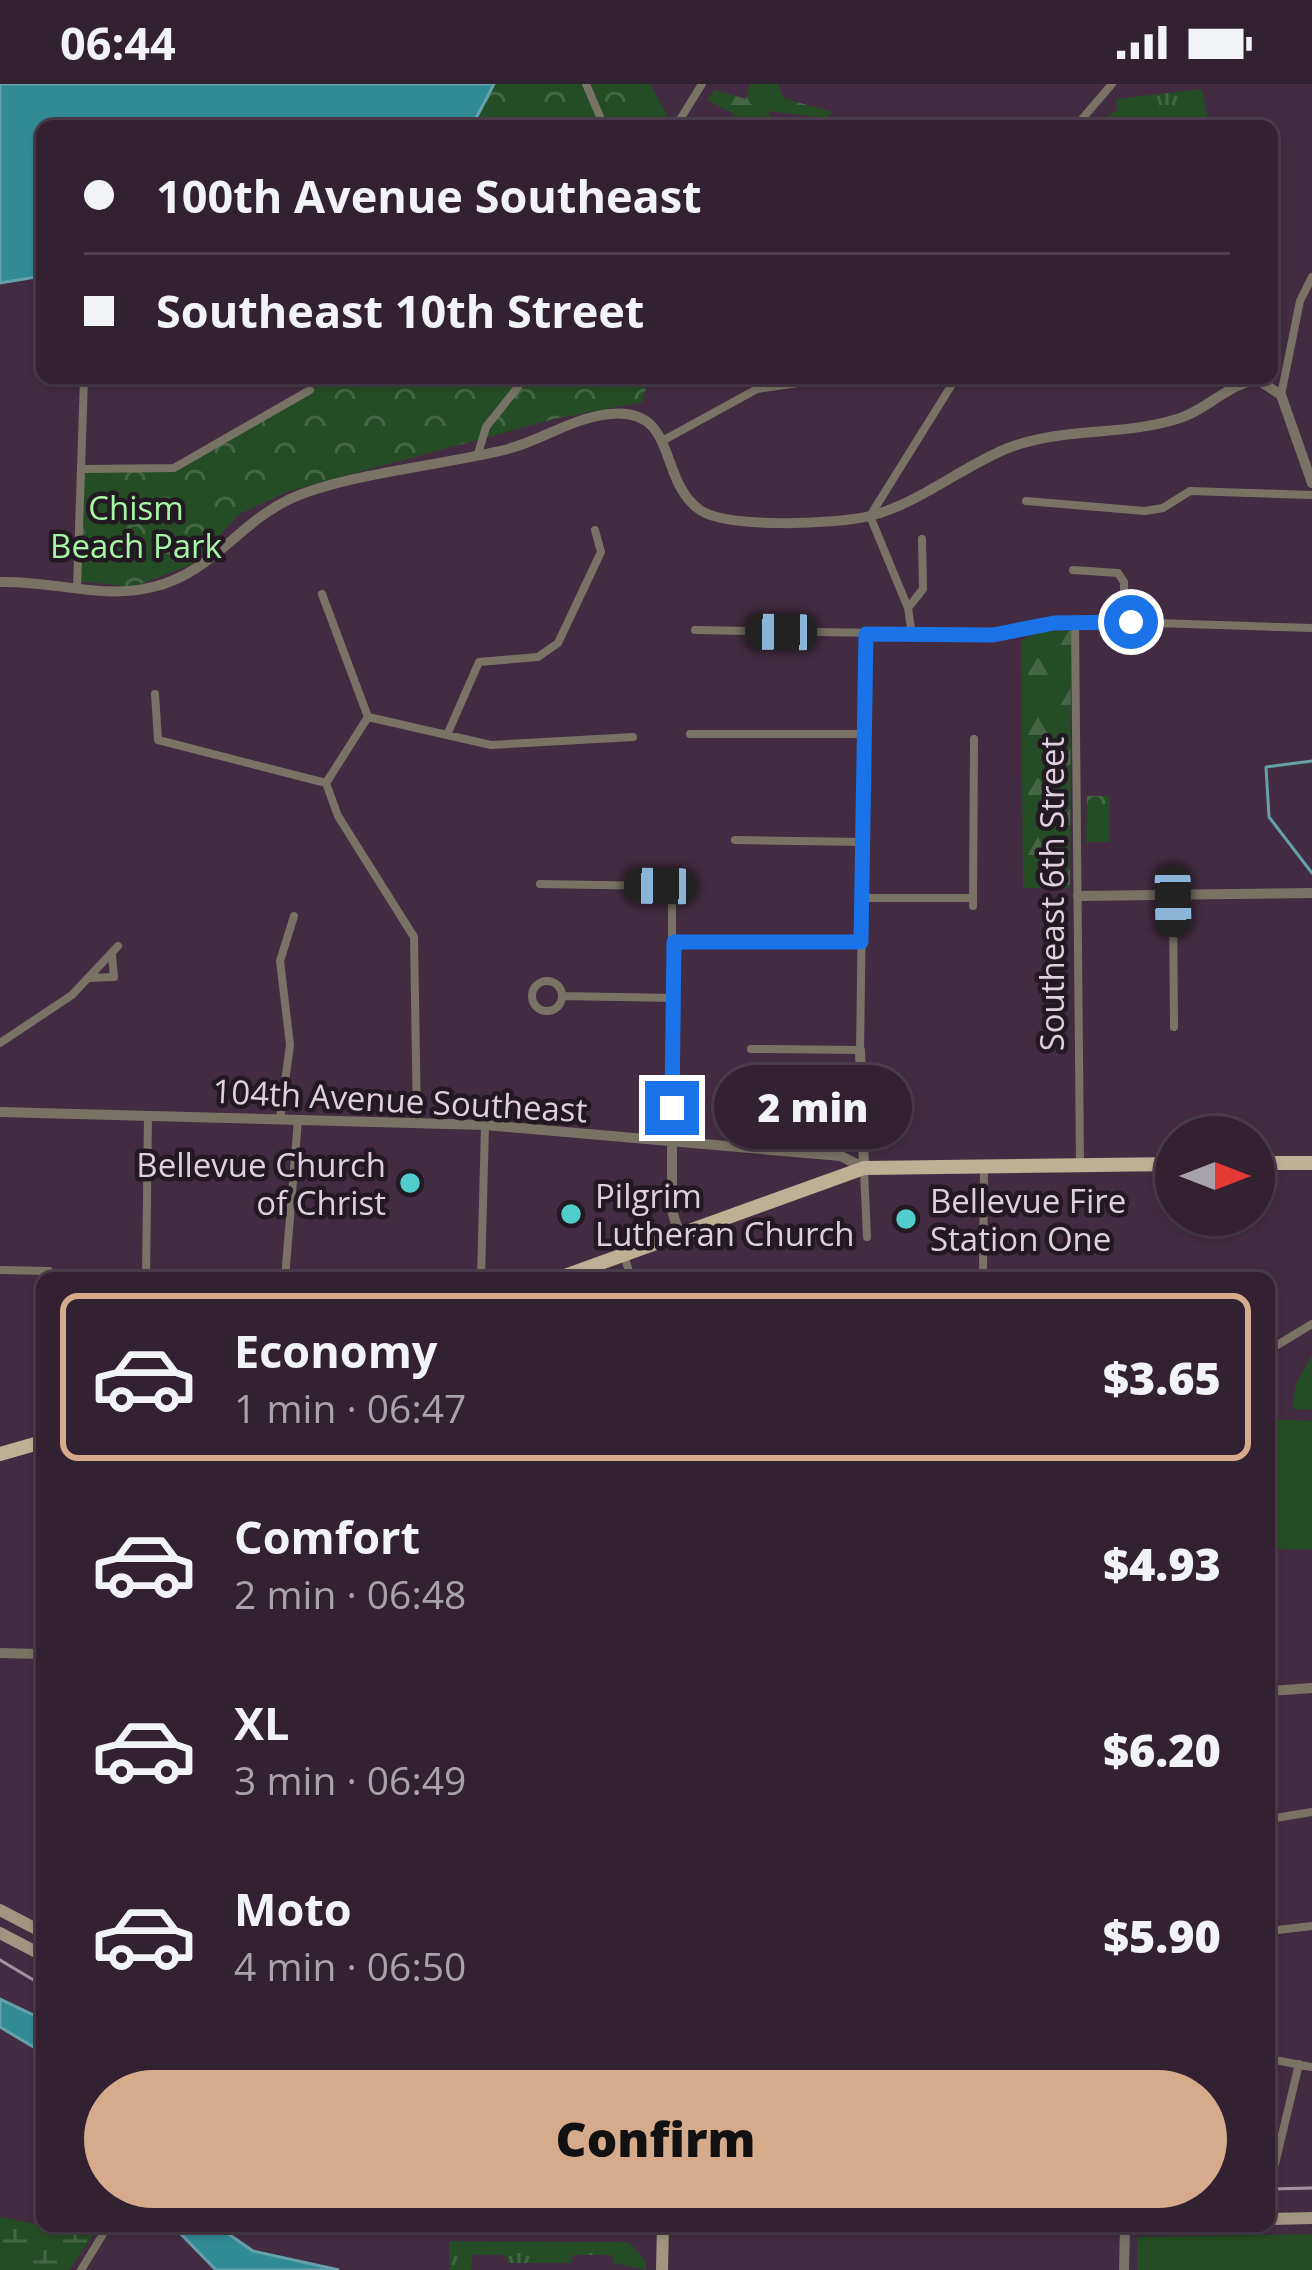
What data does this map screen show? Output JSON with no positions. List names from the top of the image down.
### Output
{
  "streets": {
    "street": ["Southeast 6th Street", "104th Avenue Southeast"]
  },
  "parks": ["Chism Beach Park"],
  "places": ["Bellevue Church of Christ", "Pilgrim Lutheran Church", "Bellevue Fire Station One"],
  "north": "right",
  "page": {
    "status": "06:44",
    "banner": ["100th Avenue Southeast", "Southeast 10th Street"],
    "bubble": "2 min",
    "list": [
      {
        "name": "Economy",
        "note": "1 min · 06:47",
        "value": "$3.65"
      },
      {
        "name": "Comfort",
        "note": "2 min · 06:48",
        "value": "$4.93"
      },
      {
        "name": "XL",
        "note": "3 min · 06:49",
        "value": "$6.20"
      },
      {
        "name": "Moto",
        "note": "4 min · 06:50",
        "value": "$5.90"
      }
    ],
    "buttons": "Confirm"
  }
}
